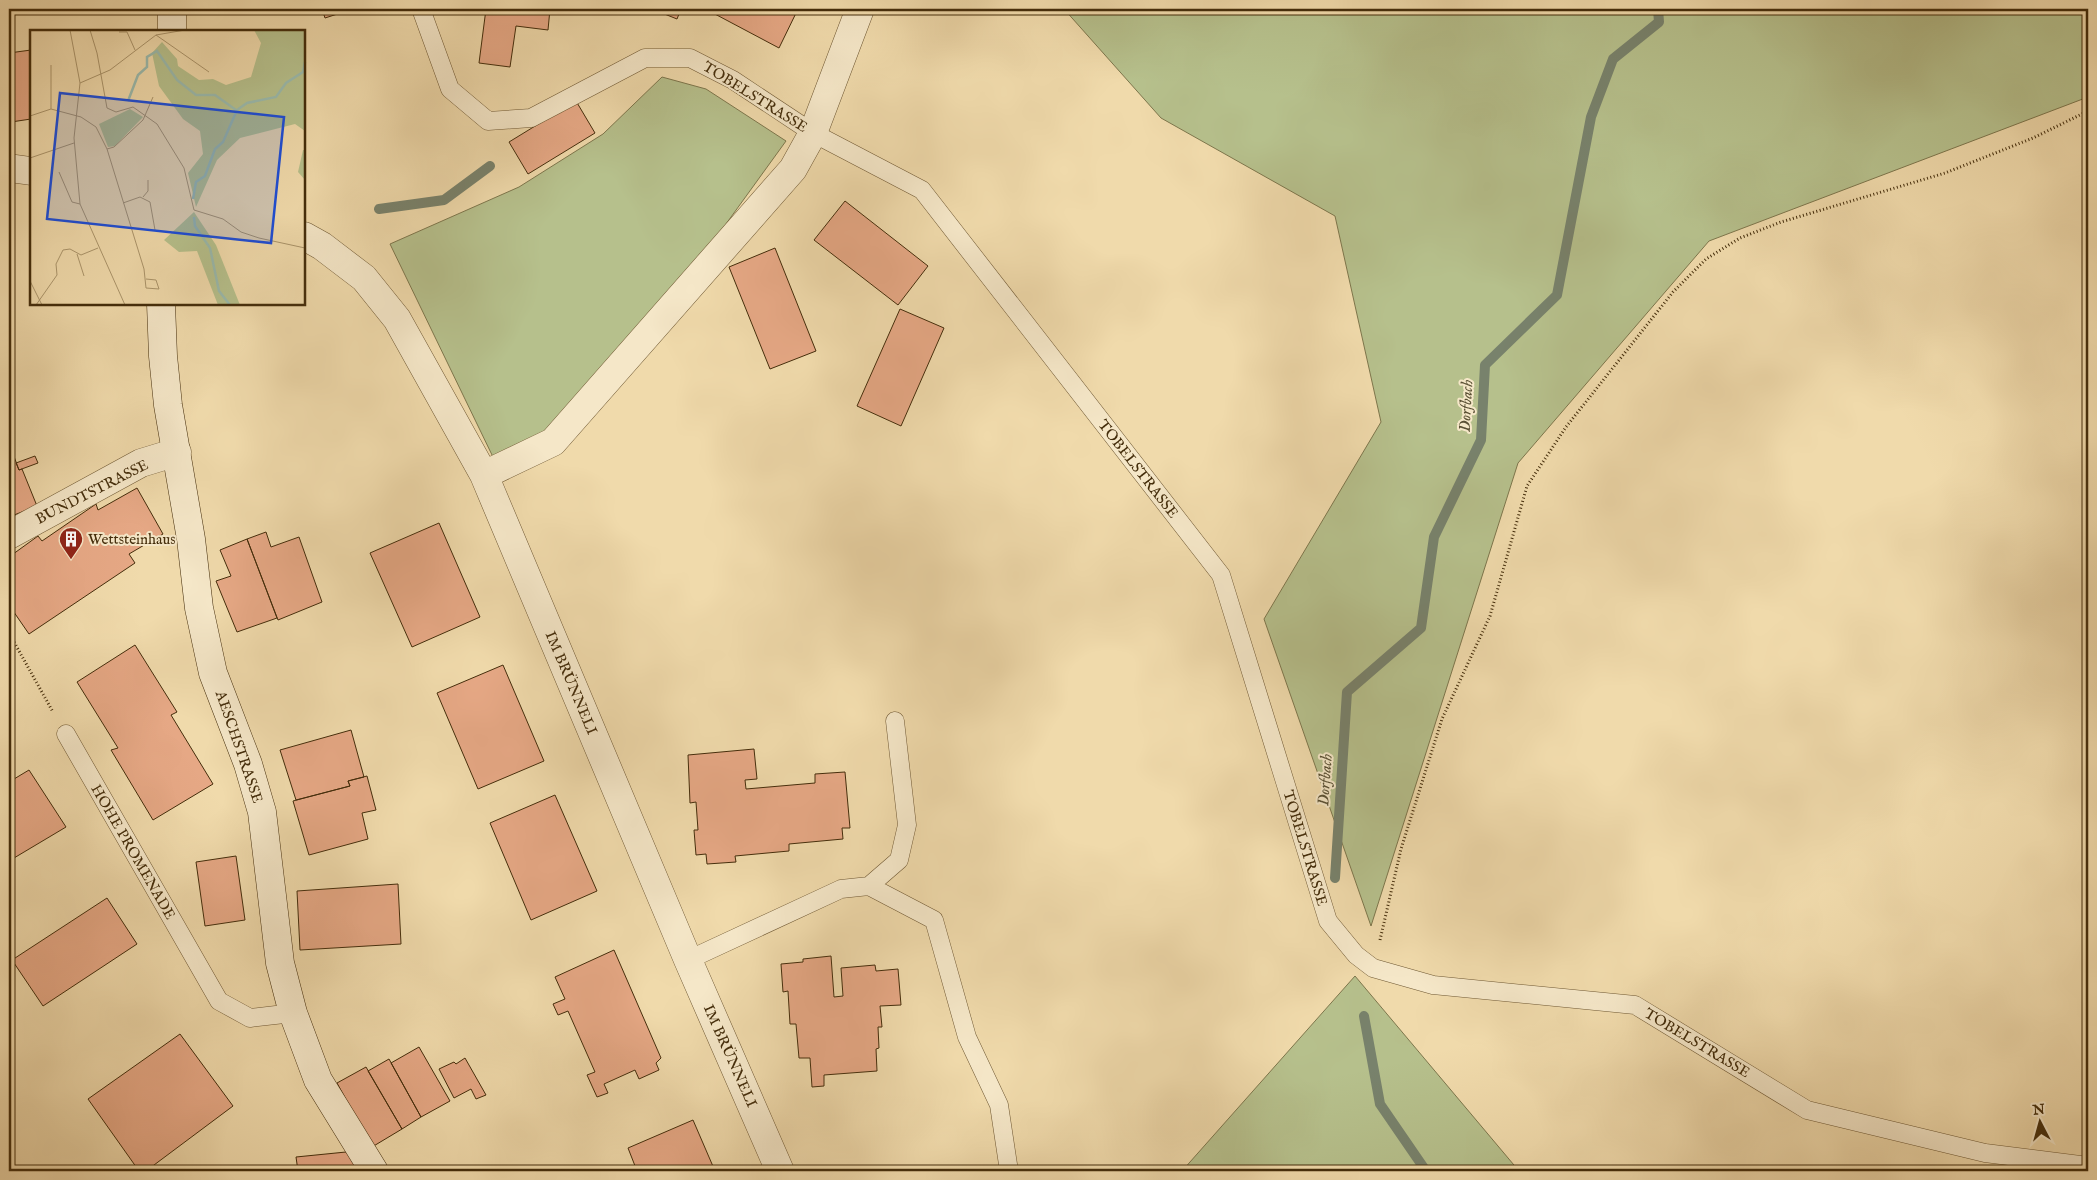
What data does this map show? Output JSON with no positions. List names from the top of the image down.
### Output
{
  "streets": {
    "street": [
      "TOBELSTRASSE",
      "BUNDTSTRASSE",
      "IM BRÜNNELI",
      "AESCHSTRASSE"
    ],
    "lane": ["HOHE PROMENADE"]
  },
  "crossings": [
    ["TOBELSTRASSE", "IM BRÜNNELI"],
    ["BUNDTSTRASSE", "AESCHSTRASSE"],
    ["AESCHSTRASSE", "HOHE PROMENADE"]
  ],
  "water": ["Dorfbach"],
  "places": {
    "building": ["Wettsteinhaus"]
  },
  "north": "top"
}
